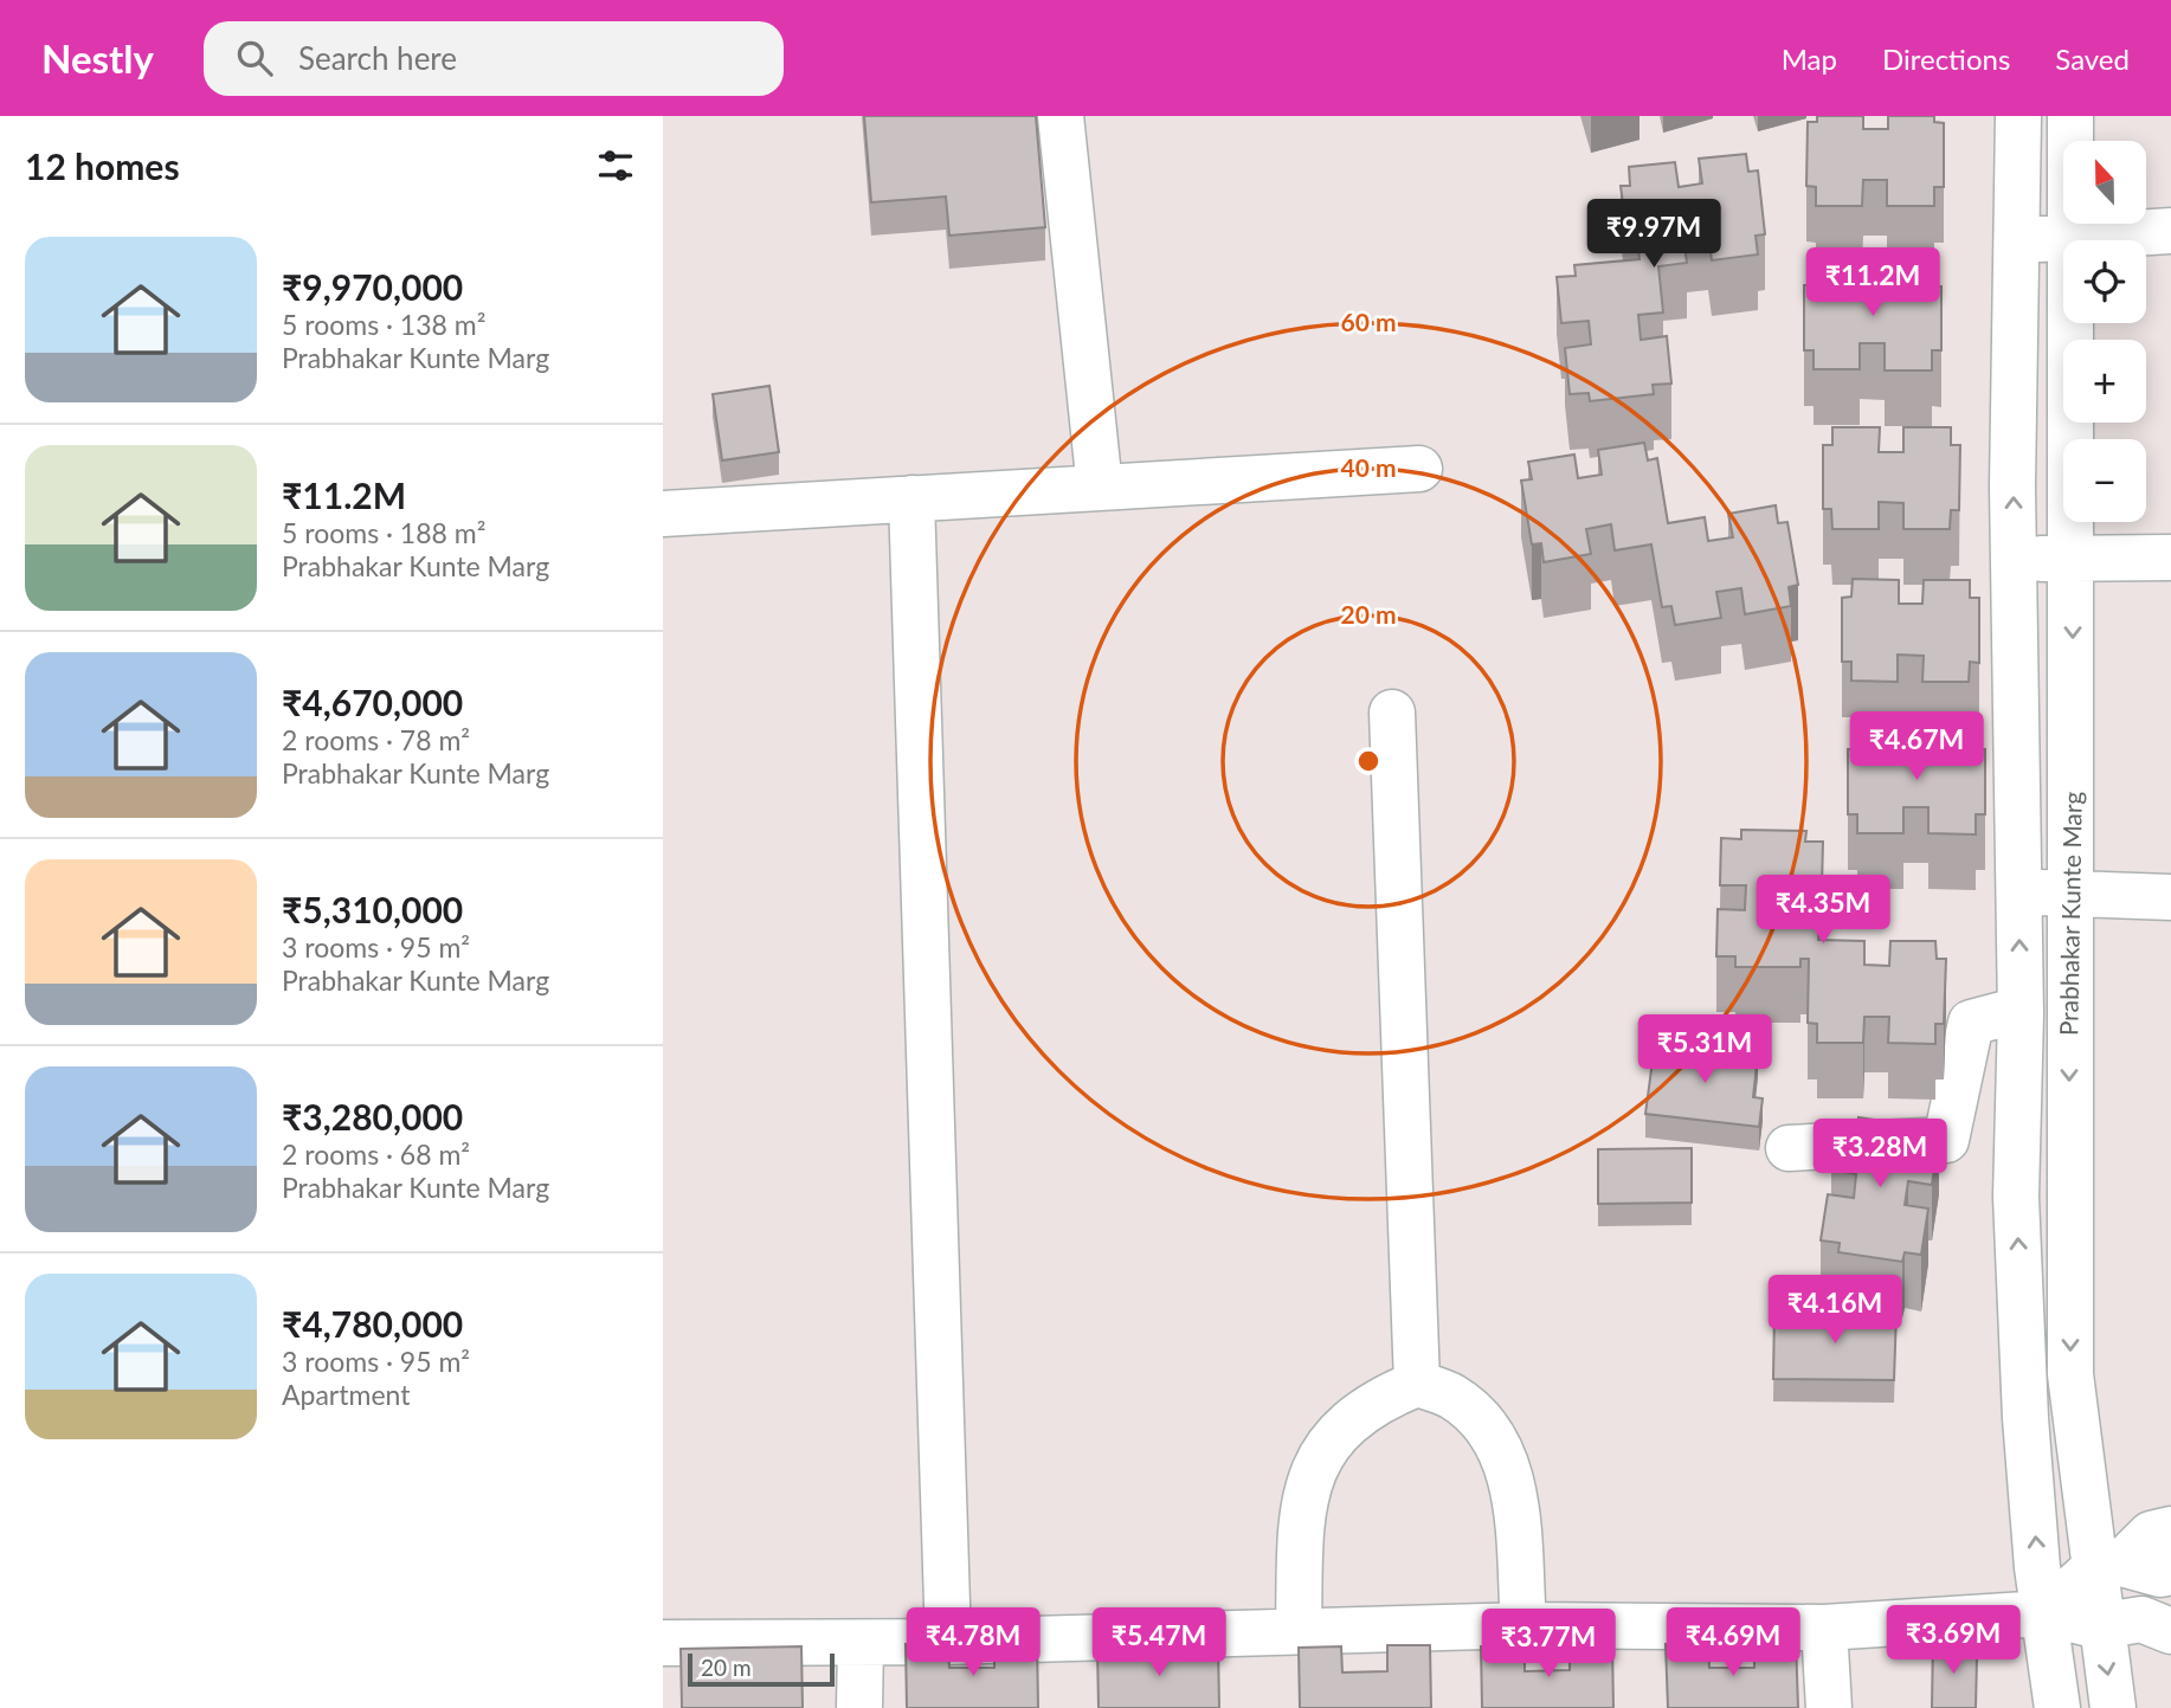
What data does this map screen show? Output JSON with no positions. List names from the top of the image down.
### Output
{
  "streets": {
    "street": ["Prabhakar Kunte Marg"]
  },
  "scale_bar": "20 m",
  "north": "top",
  "page": {
    "header": "Nestly",
    "search": "Search here",
    "nav": ["Map", "Directions", "Saved"],
    "heading": "12 homes",
    "map_buttons": ["+", "−"],
    "price": [
      "₹9.97M",
      "₹11.2M",
      "₹4.67M",
      "₹4.35M",
      "₹5.31M",
      "₹3.28M",
      "₹4.16M",
      "₹3.69M",
      "₹4.78M",
      "₹5.47M",
      "₹4.69M",
      "₹3.77M"
    ],
    "list": [
      {
        "name": "₹9,970,000",
        "note": "5 rooms · 138 m² · Prabhakar Kunte Marg"
      },
      {
        "name": "₹11.2M",
        "note": "5 rooms · 188 m² · Prabhakar Kunte Marg"
      },
      {
        "name": "₹4,670,000",
        "note": "2 rooms · 78 m² · Prabhakar Kunte Marg"
      },
      {
        "name": "₹5,310,000",
        "note": "3 rooms · 95 m² · Prabhakar Kunte Marg"
      },
      {
        "name": "₹3,280,000",
        "note": "2 rooms · 68 m² · Prabhakar Kunte Marg"
      },
      {
        "name": "₹4,780,000",
        "note": "3 rooms · 95 m² · Apartment"
      }
    ],
    "scale": "20 m"
  },
  "rings": ["60 m", "40 m", "20 m"]
}
